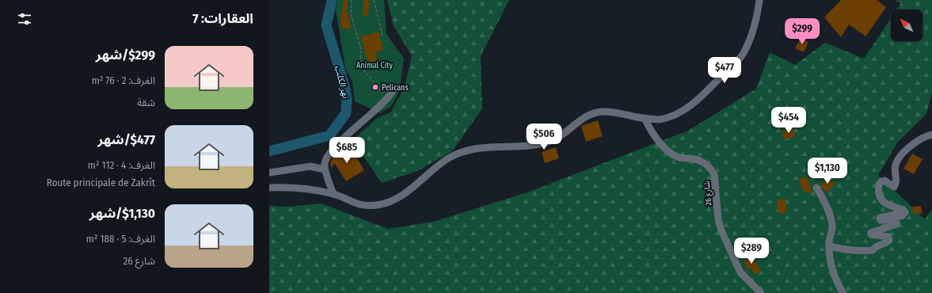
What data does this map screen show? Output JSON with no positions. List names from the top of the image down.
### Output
{
  "streets": {
    "street": ["شارع 26"]
  },
  "water": ["نهر الكلب"],
  "parks": ["Animal City"],
  "places": ["Pelicans"],
  "north": "top left",
  "page": {
    "heading": "العقارات: 7",
    "price": [
      "$299",
      "$477",
      "$454",
      "$506",
      "$685",
      "$1,130",
      "$289"
    ],
    "list": [
      {
        "name": "$299/شهر",
        "note": "الغرف: 2 · 76 m² · شقة"
      },
      {
        "name": "$477/شهر",
        "note": "الغرف: 4 · 112 m² · Route principale de Zakrît"
      },
      {
        "name": "$1,130/شهر",
        "note": "الغرف: 5 · 188 m² · شارع 26"
      }
    ]
  }
}
